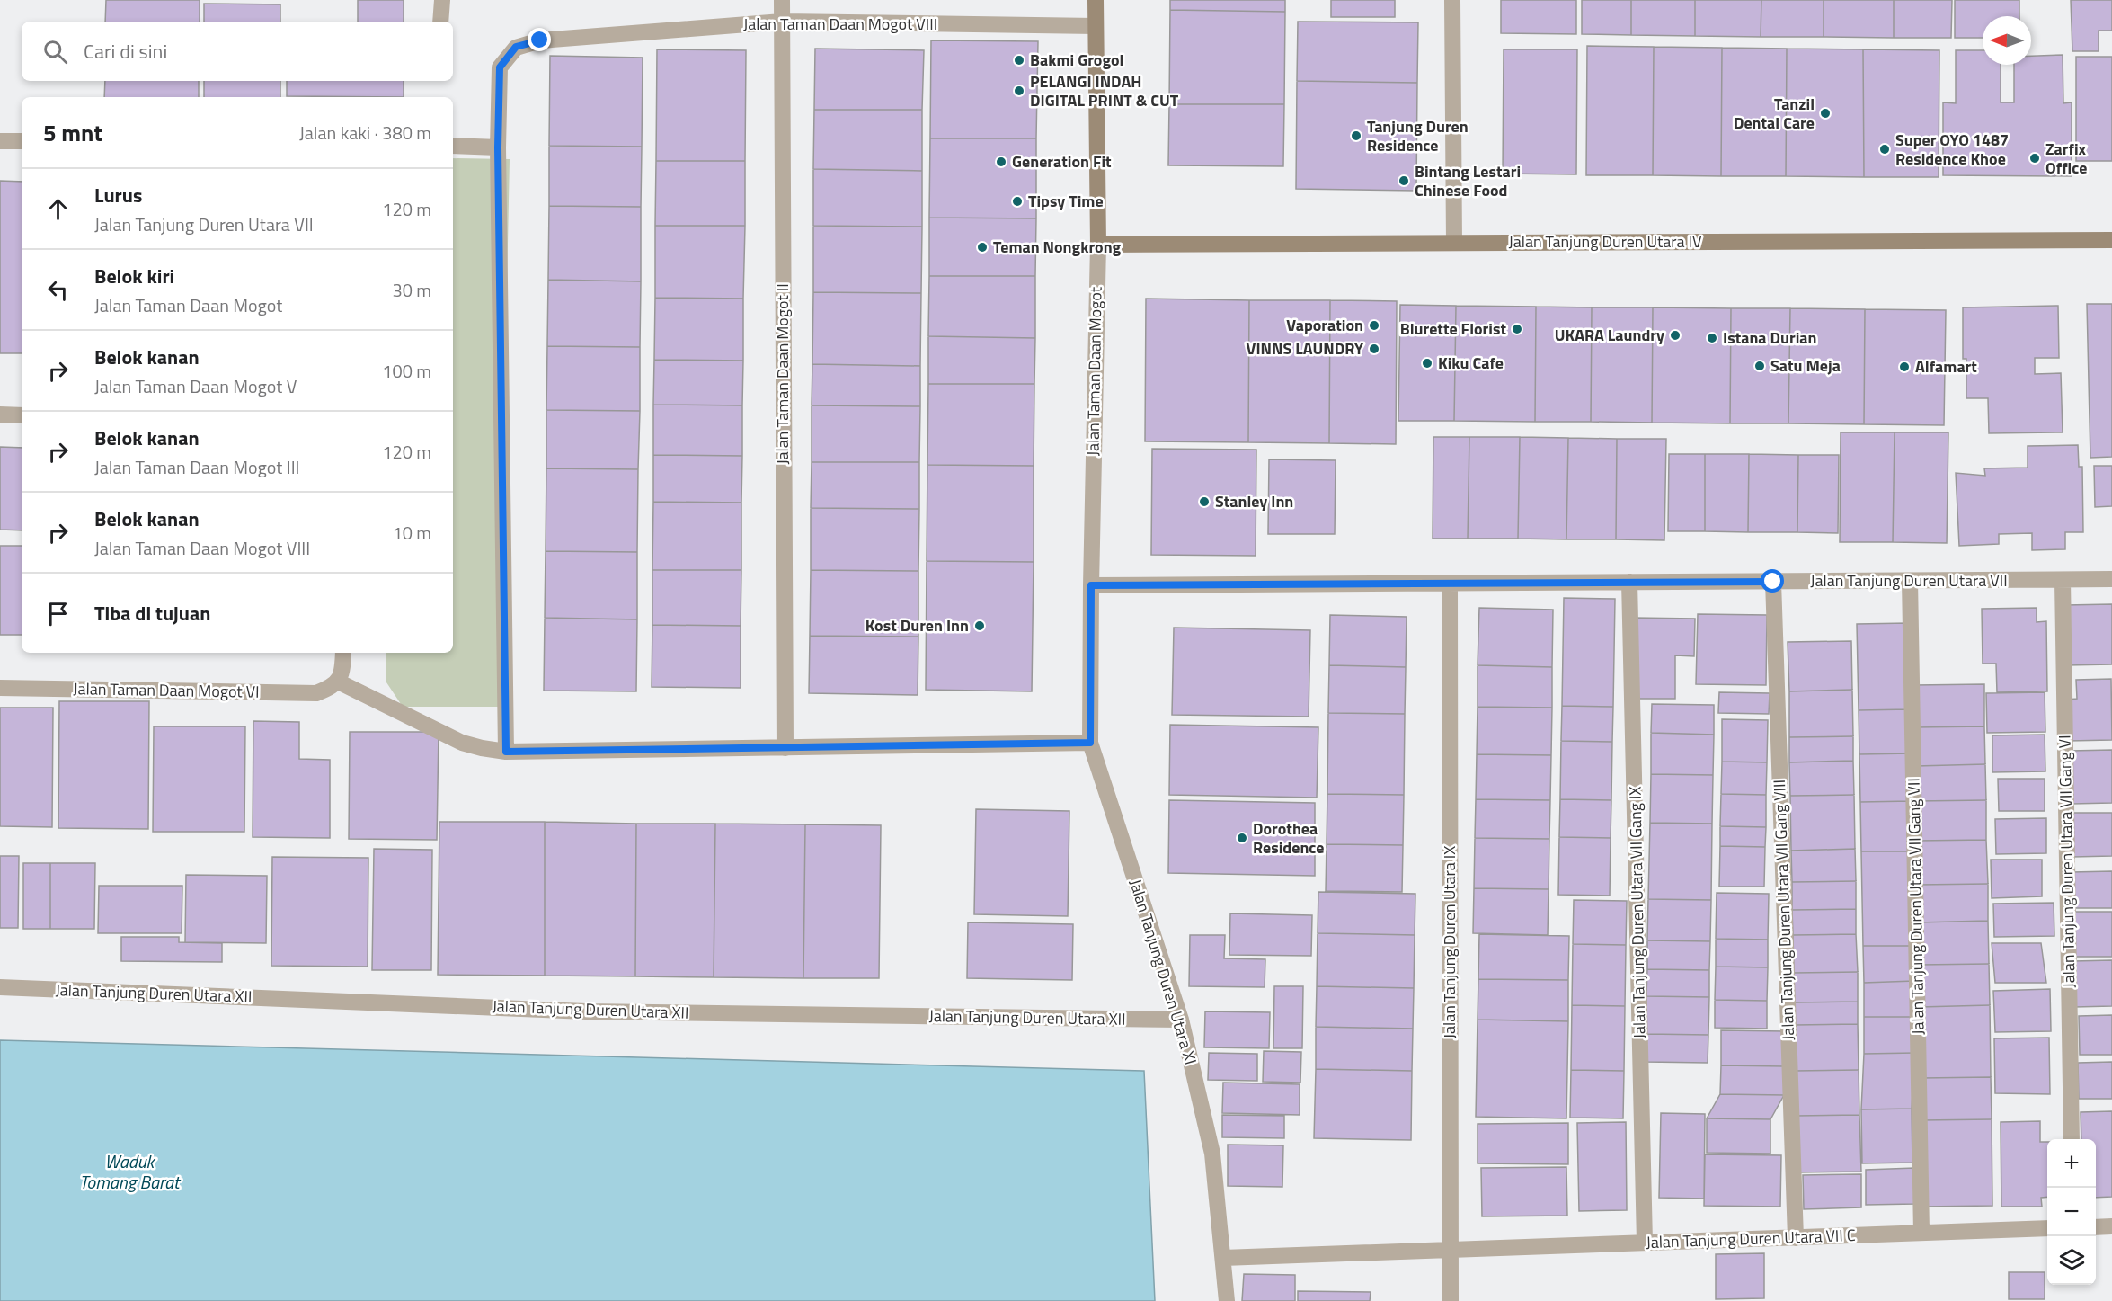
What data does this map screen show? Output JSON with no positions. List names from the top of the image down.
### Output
{
  "streets": {
    "street": [
      "Jalan Taman Daan Mogot VIII",
      "Jalan Tanjung Duren Utara IV",
      "Jalan Taman Daan Mogot",
      "Jalan Taman Daan Mogot II",
      "Jalan Tanjung Duren Utara VII",
      "Jalan Taman Daan Mogot VI",
      "Jalan Tanjung Duren Utara VII Gang VI",
      "Jalan Tanjung Duren Utara VII Gang VII",
      "Jalan Tanjung Duren Utara VII Gang VIII",
      "Jalan Tanjung Duren Utara VII Gang IX",
      "Jalan Tanjung Duren Utara IX",
      "Jalan Tanjung Duren Utara XI",
      "Jalan Tanjung Duren Utara XII",
      "Jalan Tanjung Duren Utara VII C"
    ]
  },
  "crossings": [
    ["Jalan Taman Daan Mogot VIII", "Jalan Taman Daan Mogot"],
    ["Jalan Taman Daan Mogot VIII", "Jalan Taman Daan Mogot II"],
    ["Jalan Tanjung Duren Utara IV", "Jalan Taman Daan Mogot"],
    ["Jalan Taman Daan Mogot", "Jalan Tanjung Duren Utara VII"],
    ["Jalan Taman Daan Mogot", "Jalan Tanjung Duren Utara XI"],
    ["Jalan Tanjung Duren Utara VII", "Jalan Tanjung Duren Utara VII Gang VI"],
    ["Jalan Tanjung Duren Utara VII", "Jalan Tanjung Duren Utara VII Gang VII"],
    ["Jalan Tanjung Duren Utara VII", "Jalan Tanjung Duren Utara VII Gang VIII"],
    ["Jalan Tanjung Duren Utara VII", "Jalan Tanjung Duren Utara VII Gang IX"],
    ["Jalan Tanjung Duren Utara VII", "Jalan Tanjung Duren Utara IX"],
    ["Jalan Tanjung Duren Utara VII Gang VII", "Jalan Tanjung Duren Utara VII C"],
    ["Jalan Tanjung Duren Utara VII Gang VIII", "Jalan Tanjung Duren Utara VII C"],
    ["Jalan Tanjung Duren Utara VII Gang IX", "Jalan Tanjung Duren Utara VII C"],
    ["Jalan Tanjung Duren Utara IX", "Jalan Tanjung Duren Utara VII C"],
    ["Jalan Tanjung Duren Utara XI", "Jalan Tanjung Duren Utara XII"],
    ["Jalan Tanjung Duren Utara XI", "Jalan Tanjung Duren Utara VII C"]
  ],
  "water": ["Waduk Tomang Barat"],
  "places": [
    "Bakmi Grogol",
    "PELANGI INDAH DIGITAL PRINT & CUT",
    "Tanzil Dental Care",
    "Tanjung Duren Residence",
    "Super OYO 1487 Residence Khoe",
    "Zarfix Office",
    "Generation Fit",
    "Bintang Lestari Chinese Food",
    "Tipsy Time",
    "Teman Nongkrong",
    "Vaporation",
    "Blurette Florist",
    "UKARA Laundry",
    "Istana Durian",
    "VINNS LAUNDRY",
    "Kiku Cafe",
    "Satu Meja",
    "Alfamart",
    "Stanley Inn",
    "Kost Duren Inn",
    "Dorothea Residence"
  ],
  "north": "left",
  "page": {
    "search": "Cari di sini",
    "heading": ["5 mnt", "Jalan kaki · 380 m"],
    "list": [
      ["Lurus", "Jalan Tanjung Duren Utara VII", "120 m"],
      ["Belok kiri", "Jalan Taman Daan Mogot", "30 m"],
      ["Belok kanan", "Jalan Taman Daan Mogot V", "100 m"],
      ["Belok kanan", "Jalan Taman Daan Mogot III", "120 m"],
      ["Belok kanan", "Jalan Taman Daan Mogot VIII", "10 m"],
      "Tiba di tujuan"
    ],
    "map_buttons": ["+", "−"]
  }
}
